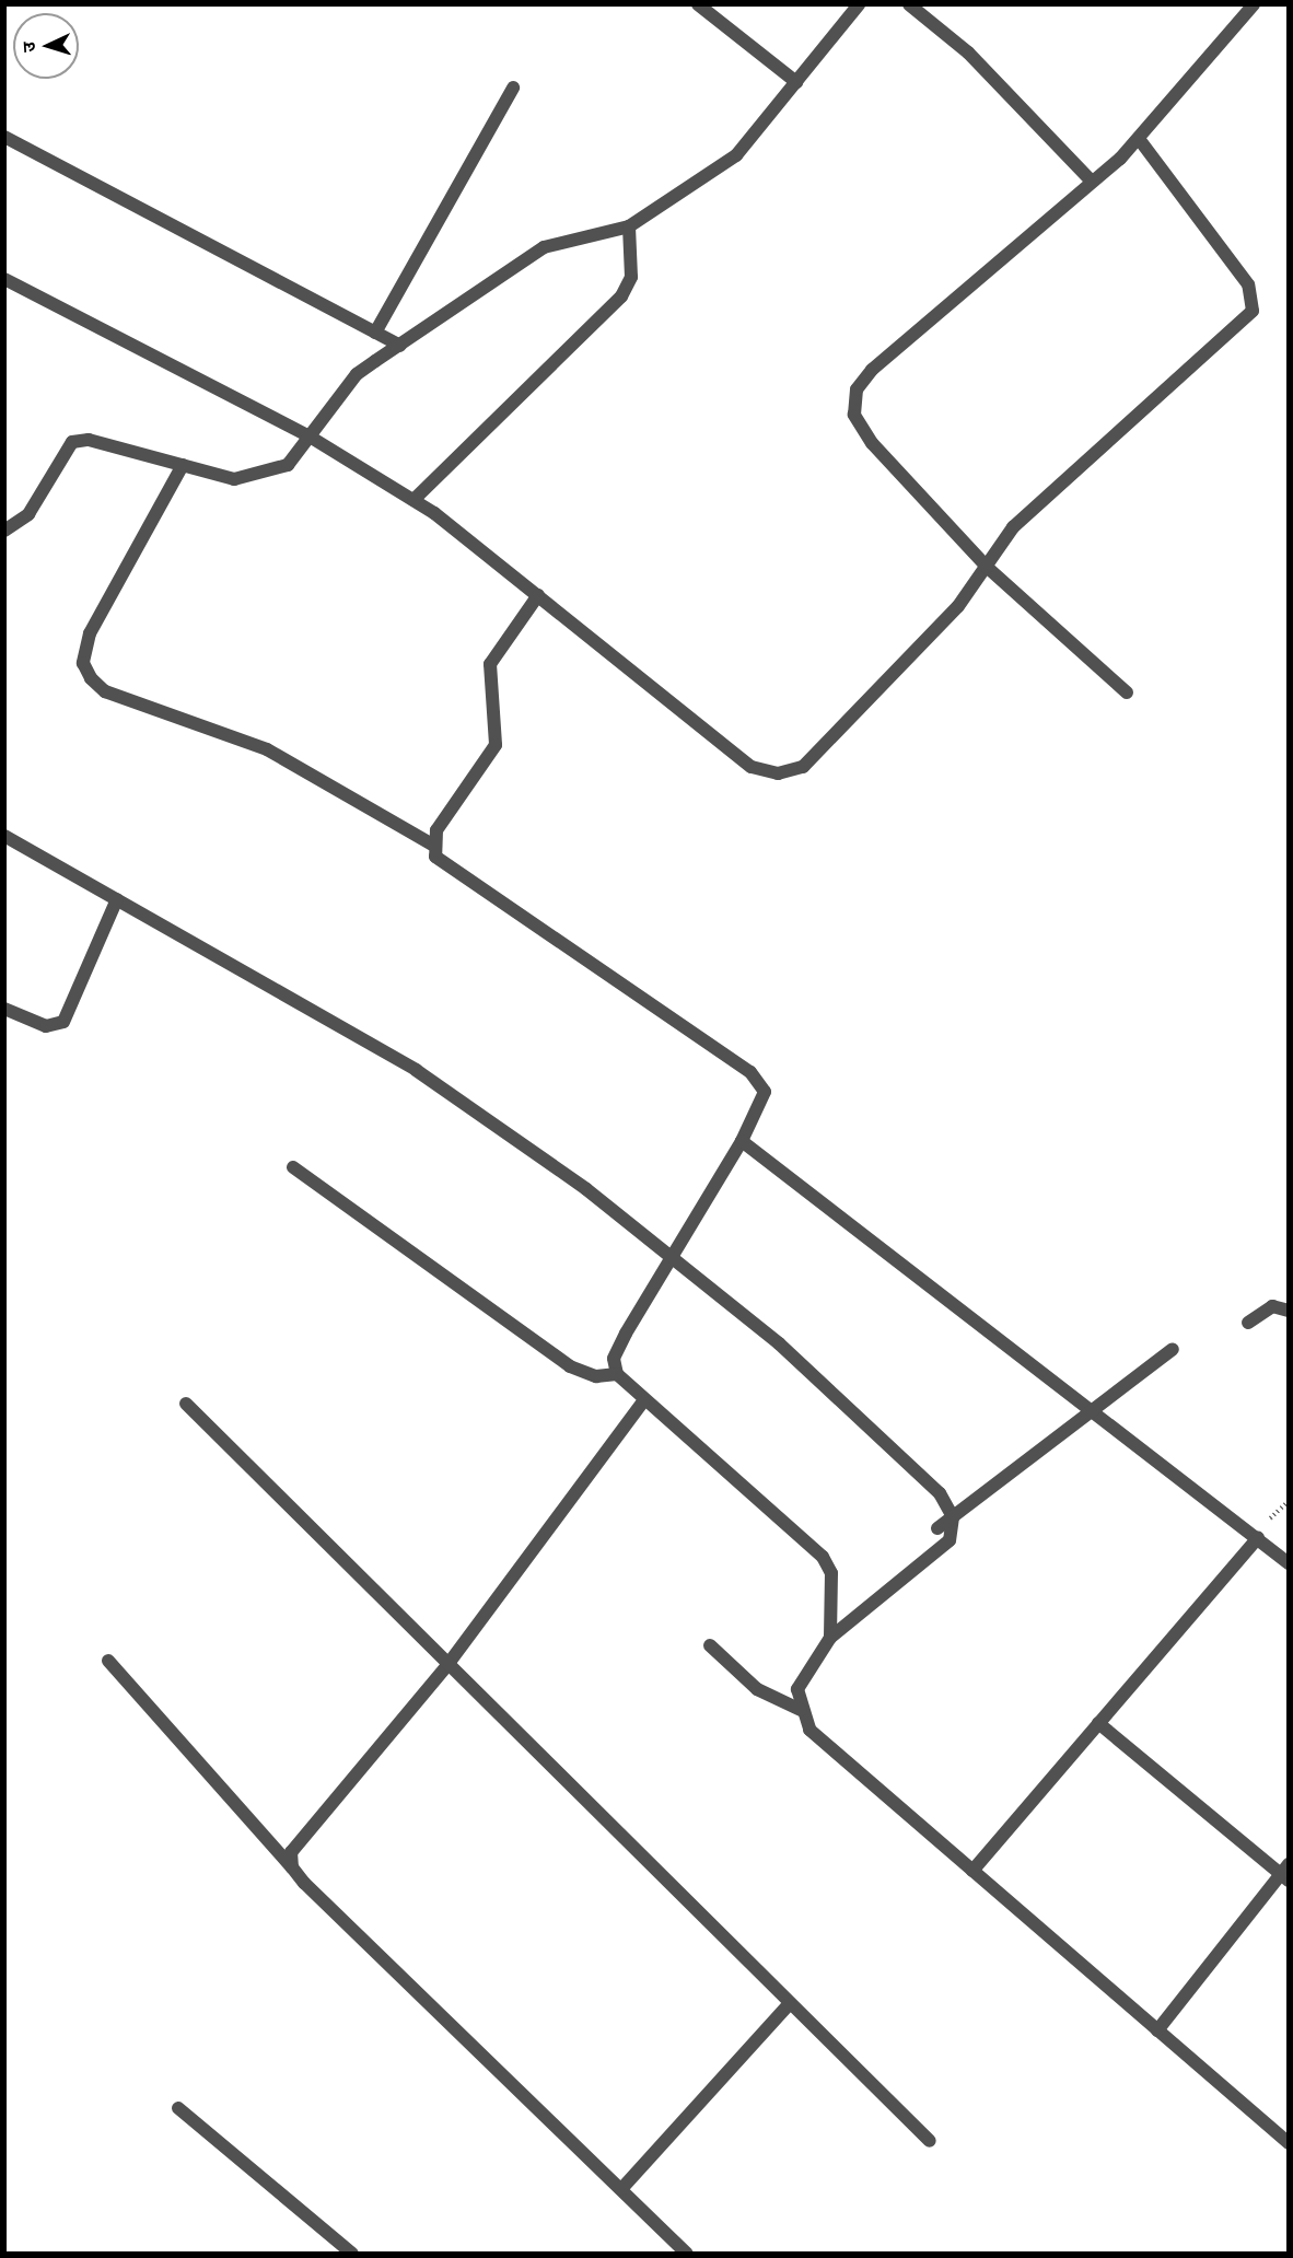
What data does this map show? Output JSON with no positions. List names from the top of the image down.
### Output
{
  "north": "left"
}
